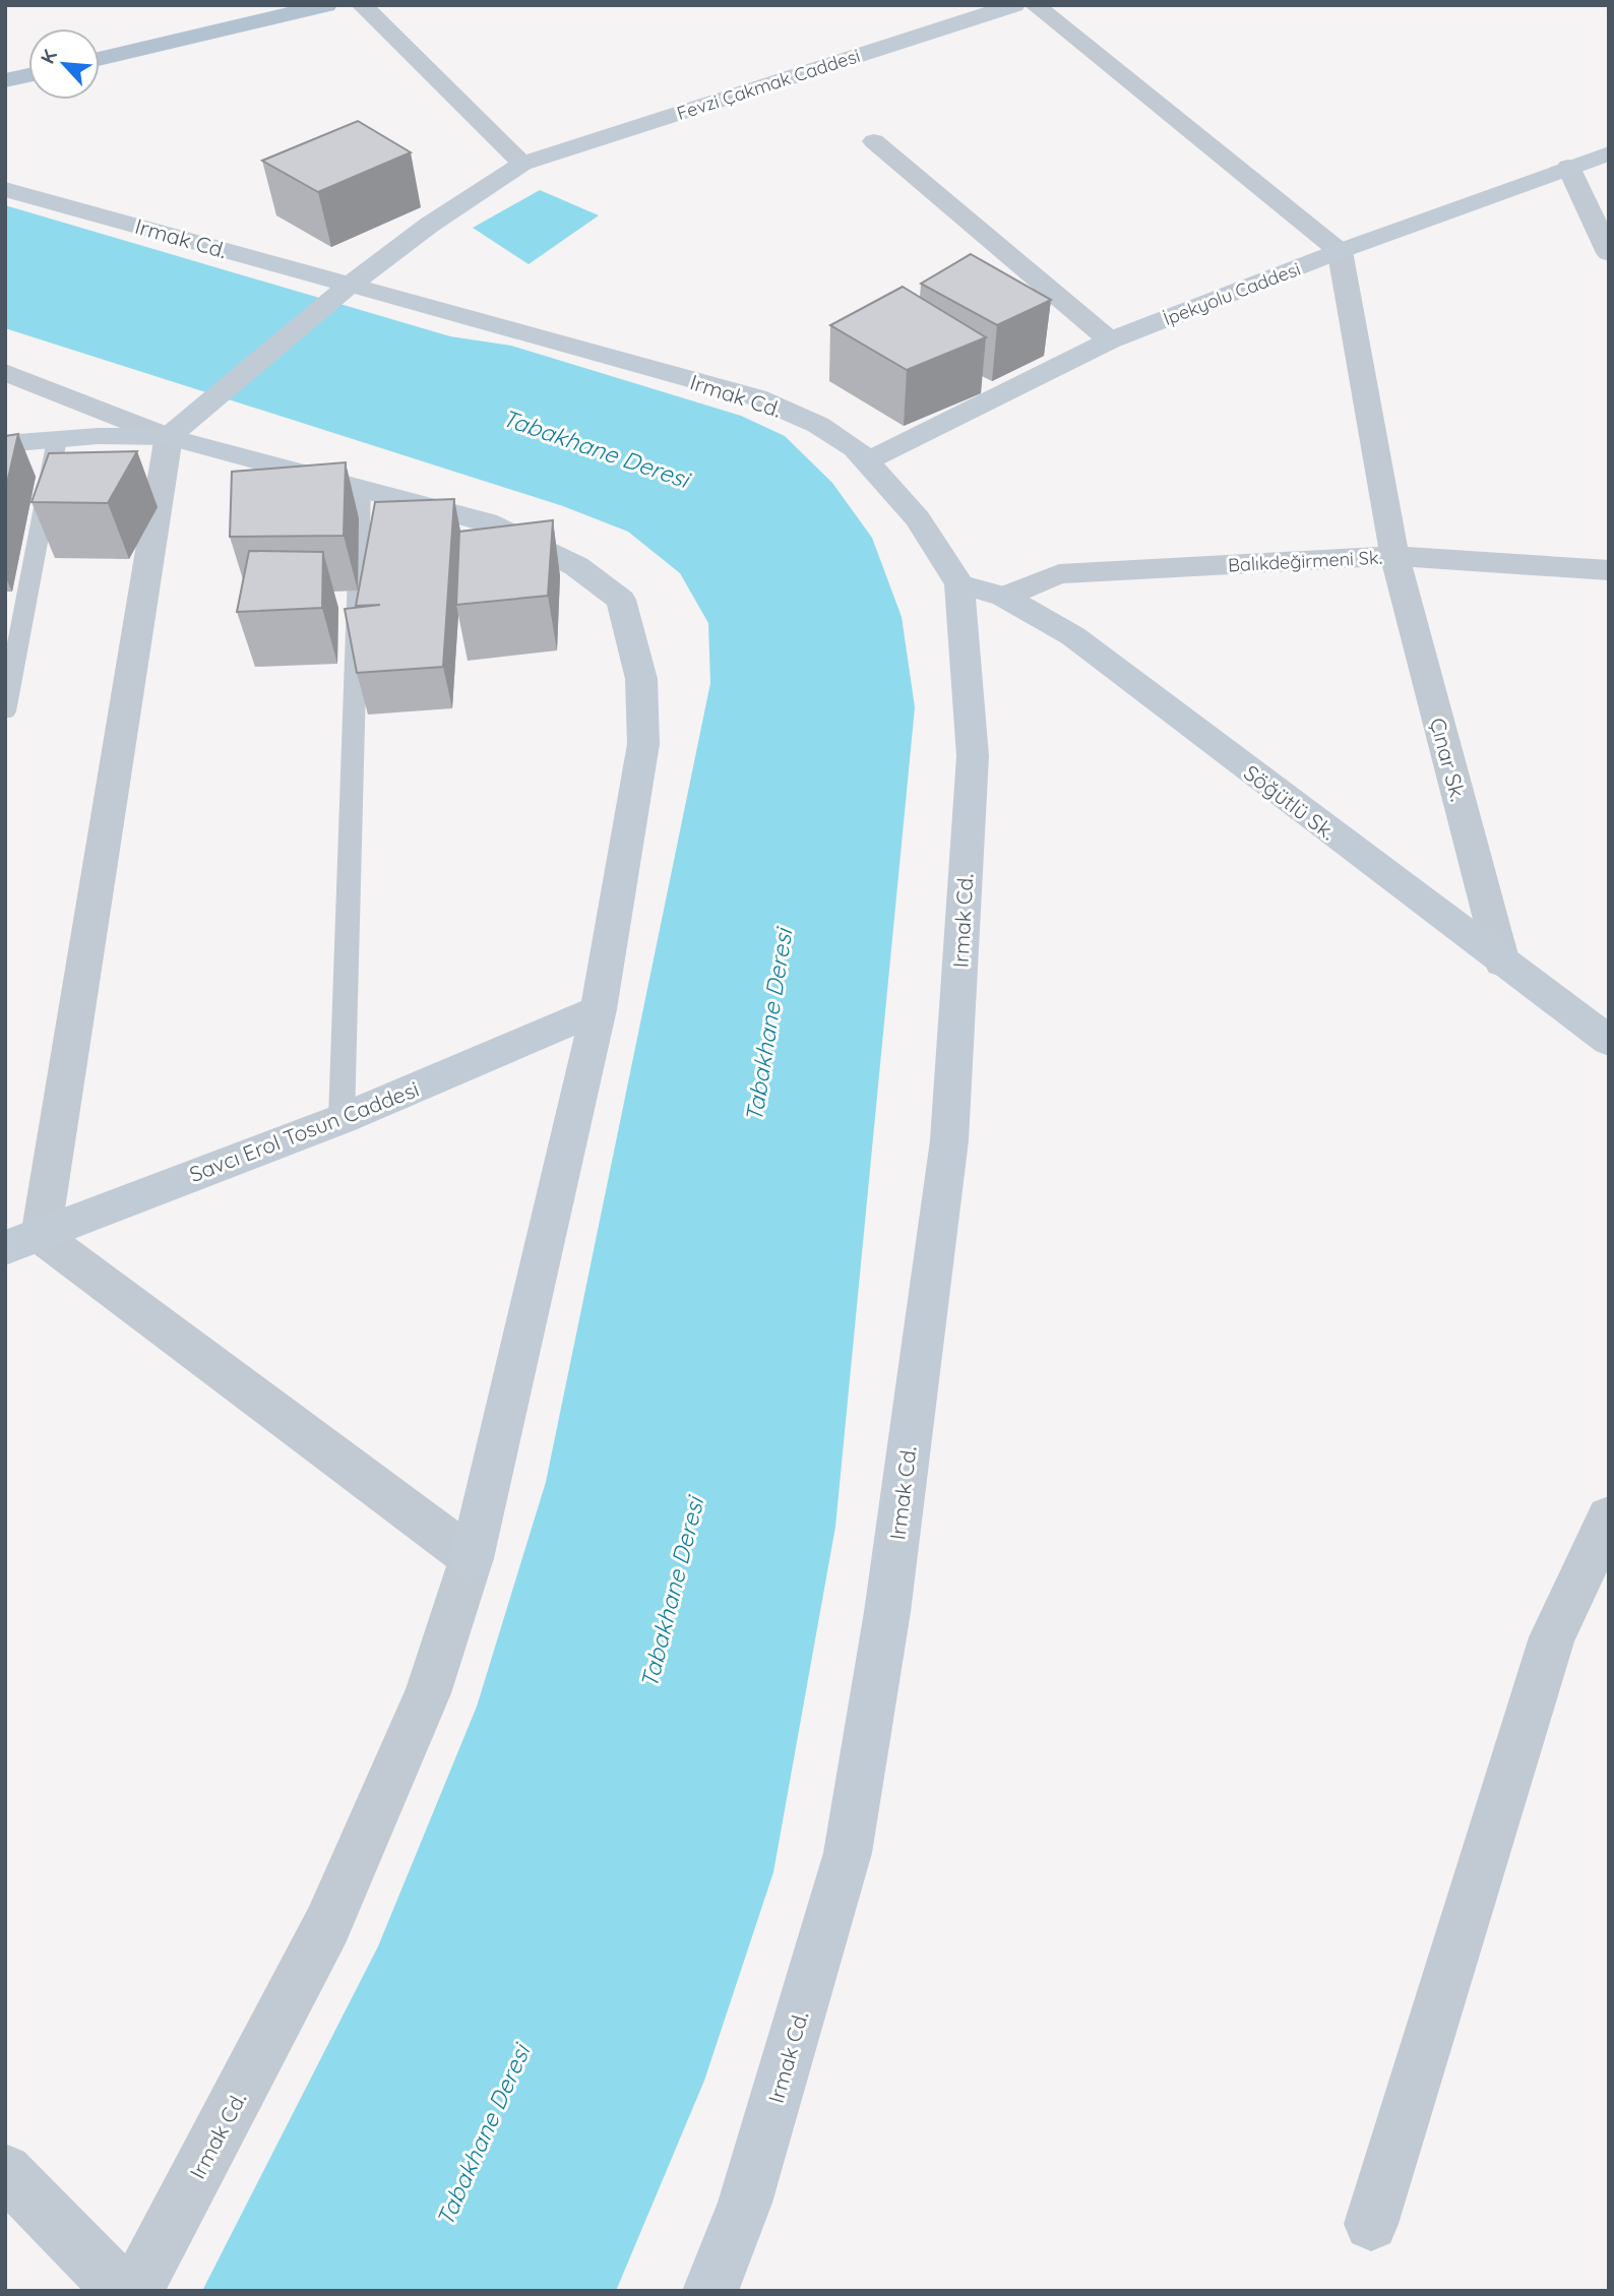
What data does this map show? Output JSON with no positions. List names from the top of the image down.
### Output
{
  "streets": {
    "street": [
      "Fevzi Çakmak Caddesi",
      "Irmak Cd.",
      "İpekyolu Caddesi",
      "Balıkdeğirmeni Sk.",
      "Çınar Sk.",
      "Söğütlü Sk.",
      "Savcı Erol Tosun Caddesi"
    ]
  },
  "crossings": [
    ["Fevzi Çakmak Caddesi", "Irmak Cd."],
    ["Irmak Cd.", "İpekyolu Caddesi"],
    ["Irmak Cd.", "Söğütlü Sk."],
    ["Irmak Cd.", "Savcı Erol Tosun Caddesi"],
    ["İpekyolu Caddesi", "Çınar Sk."],
    ["Balıkdeğirmeni Sk.", "Çınar Sk."],
    ["Balıkdeğirmeni Sk.", "Söğütlü Sk."],
    ["Çınar Sk.", "Söğütlü Sk."]
  ],
  "water": ["Tabakhane Deresi"],
  "north": "top left"
}
